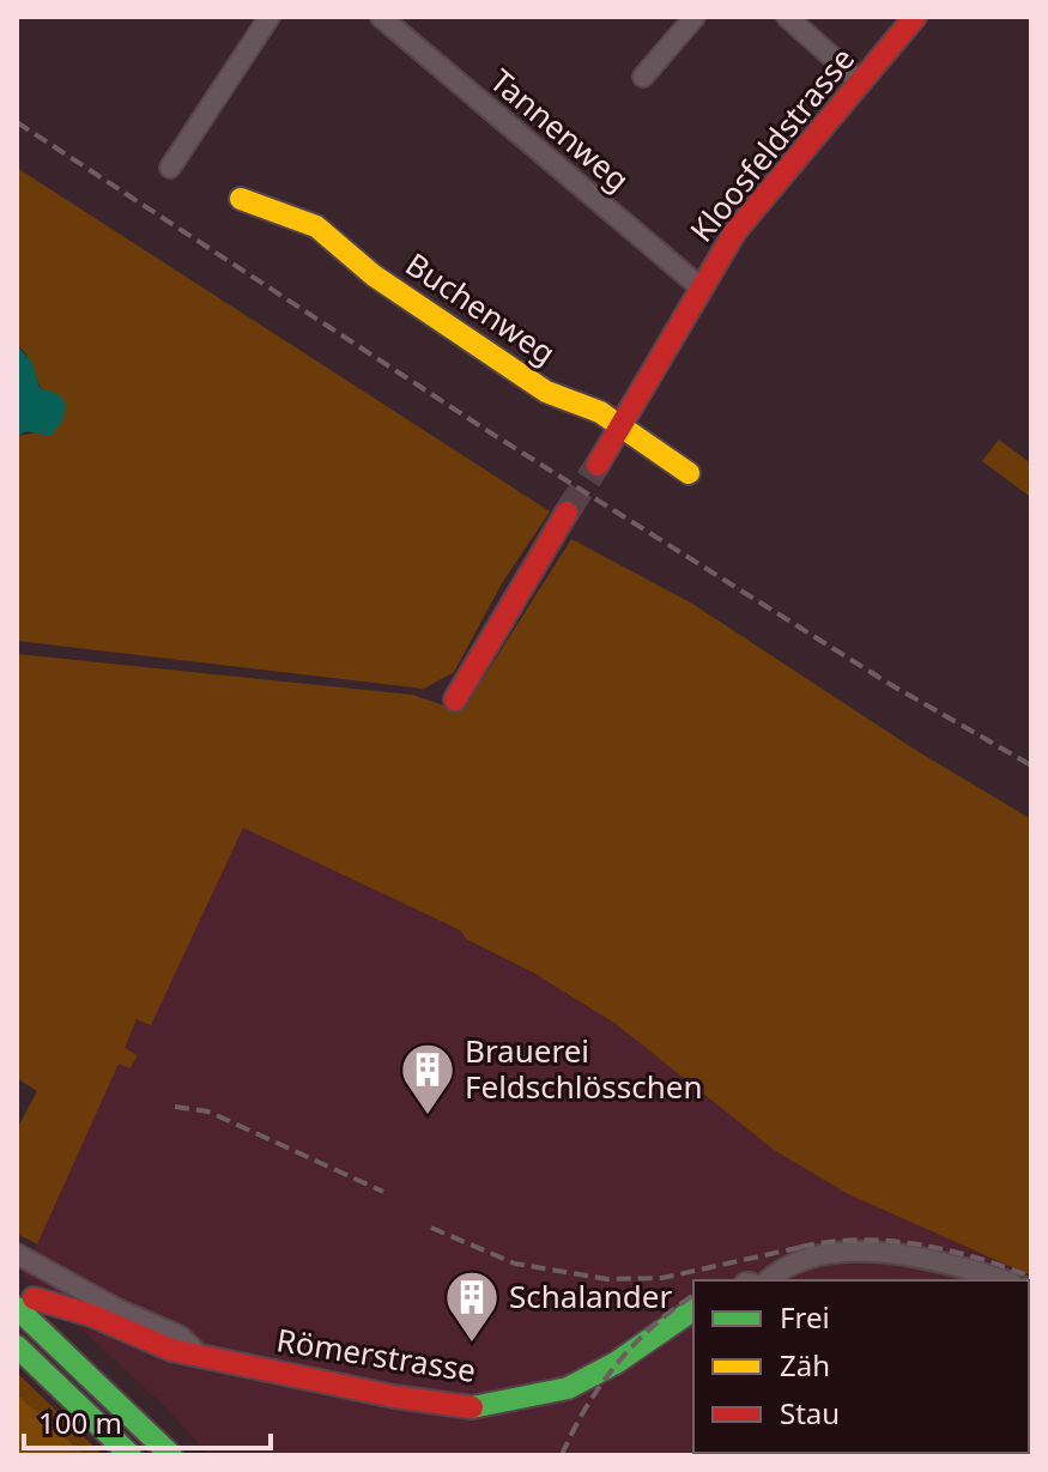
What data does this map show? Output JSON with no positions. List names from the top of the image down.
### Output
{
  "streets": {
    "main road": ["Kloosfeldstrasse", "Buchenweg", "Römerstrasse"],
    "street": ["Tannenweg"]
  },
  "crossings": [
    ["Tannenweg", "Kloosfeldstrasse"],
    ["Kloosfeldstrasse", "Buchenweg"]
  ],
  "places": {
    "building": ["Brauerei Feldschlösschen", "Schalander"]
  },
  "legend": ["Frei", "Zäh", "Stau"],
  "scale_bar": "100 m"
}
